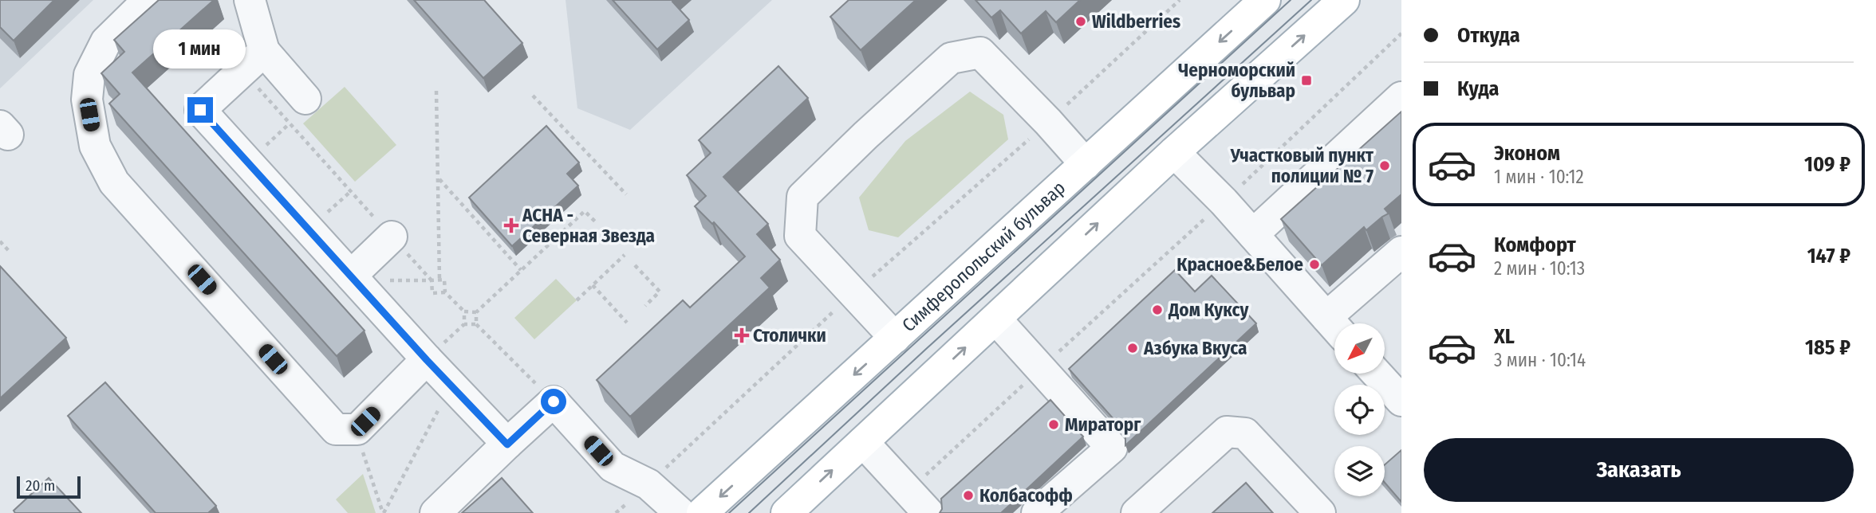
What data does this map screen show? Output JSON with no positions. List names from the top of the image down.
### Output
{
  "streets": {
    "main road": ["Симферопольский бульвар"]
  },
  "places": {
    "other": [
      "Wildberries",
      "Участковый пункт полиции № 7",
      "Красное&Белое",
      "Дом Куксу",
      "Азбука Вкуса",
      "Мираторг",
      "Колбасофф"
    ],
    "transit": ["Черноморский бульвар"],
    "health": ["АСНА - Северная Звезда", "Столички"]
  },
  "scale_bar": "20 m",
  "north": "bottom left",
  "page": {
    "banner": ["Откуда", "Куда"],
    "bubble": "1 мин",
    "list": [
      {
        "name": "Эконом",
        "note": "1 мин · 10:12",
        "value": "109 ₽"
      },
      {
        "name": "Комфорт",
        "note": "2 мин · 10:13",
        "value": "147 ₽"
      },
      {
        "name": "XL",
        "note": "3 мин · 10:14",
        "value": "185 ₽"
      }
    ],
    "buttons": "Заказать",
    "scale": "20 m"
  }
}
